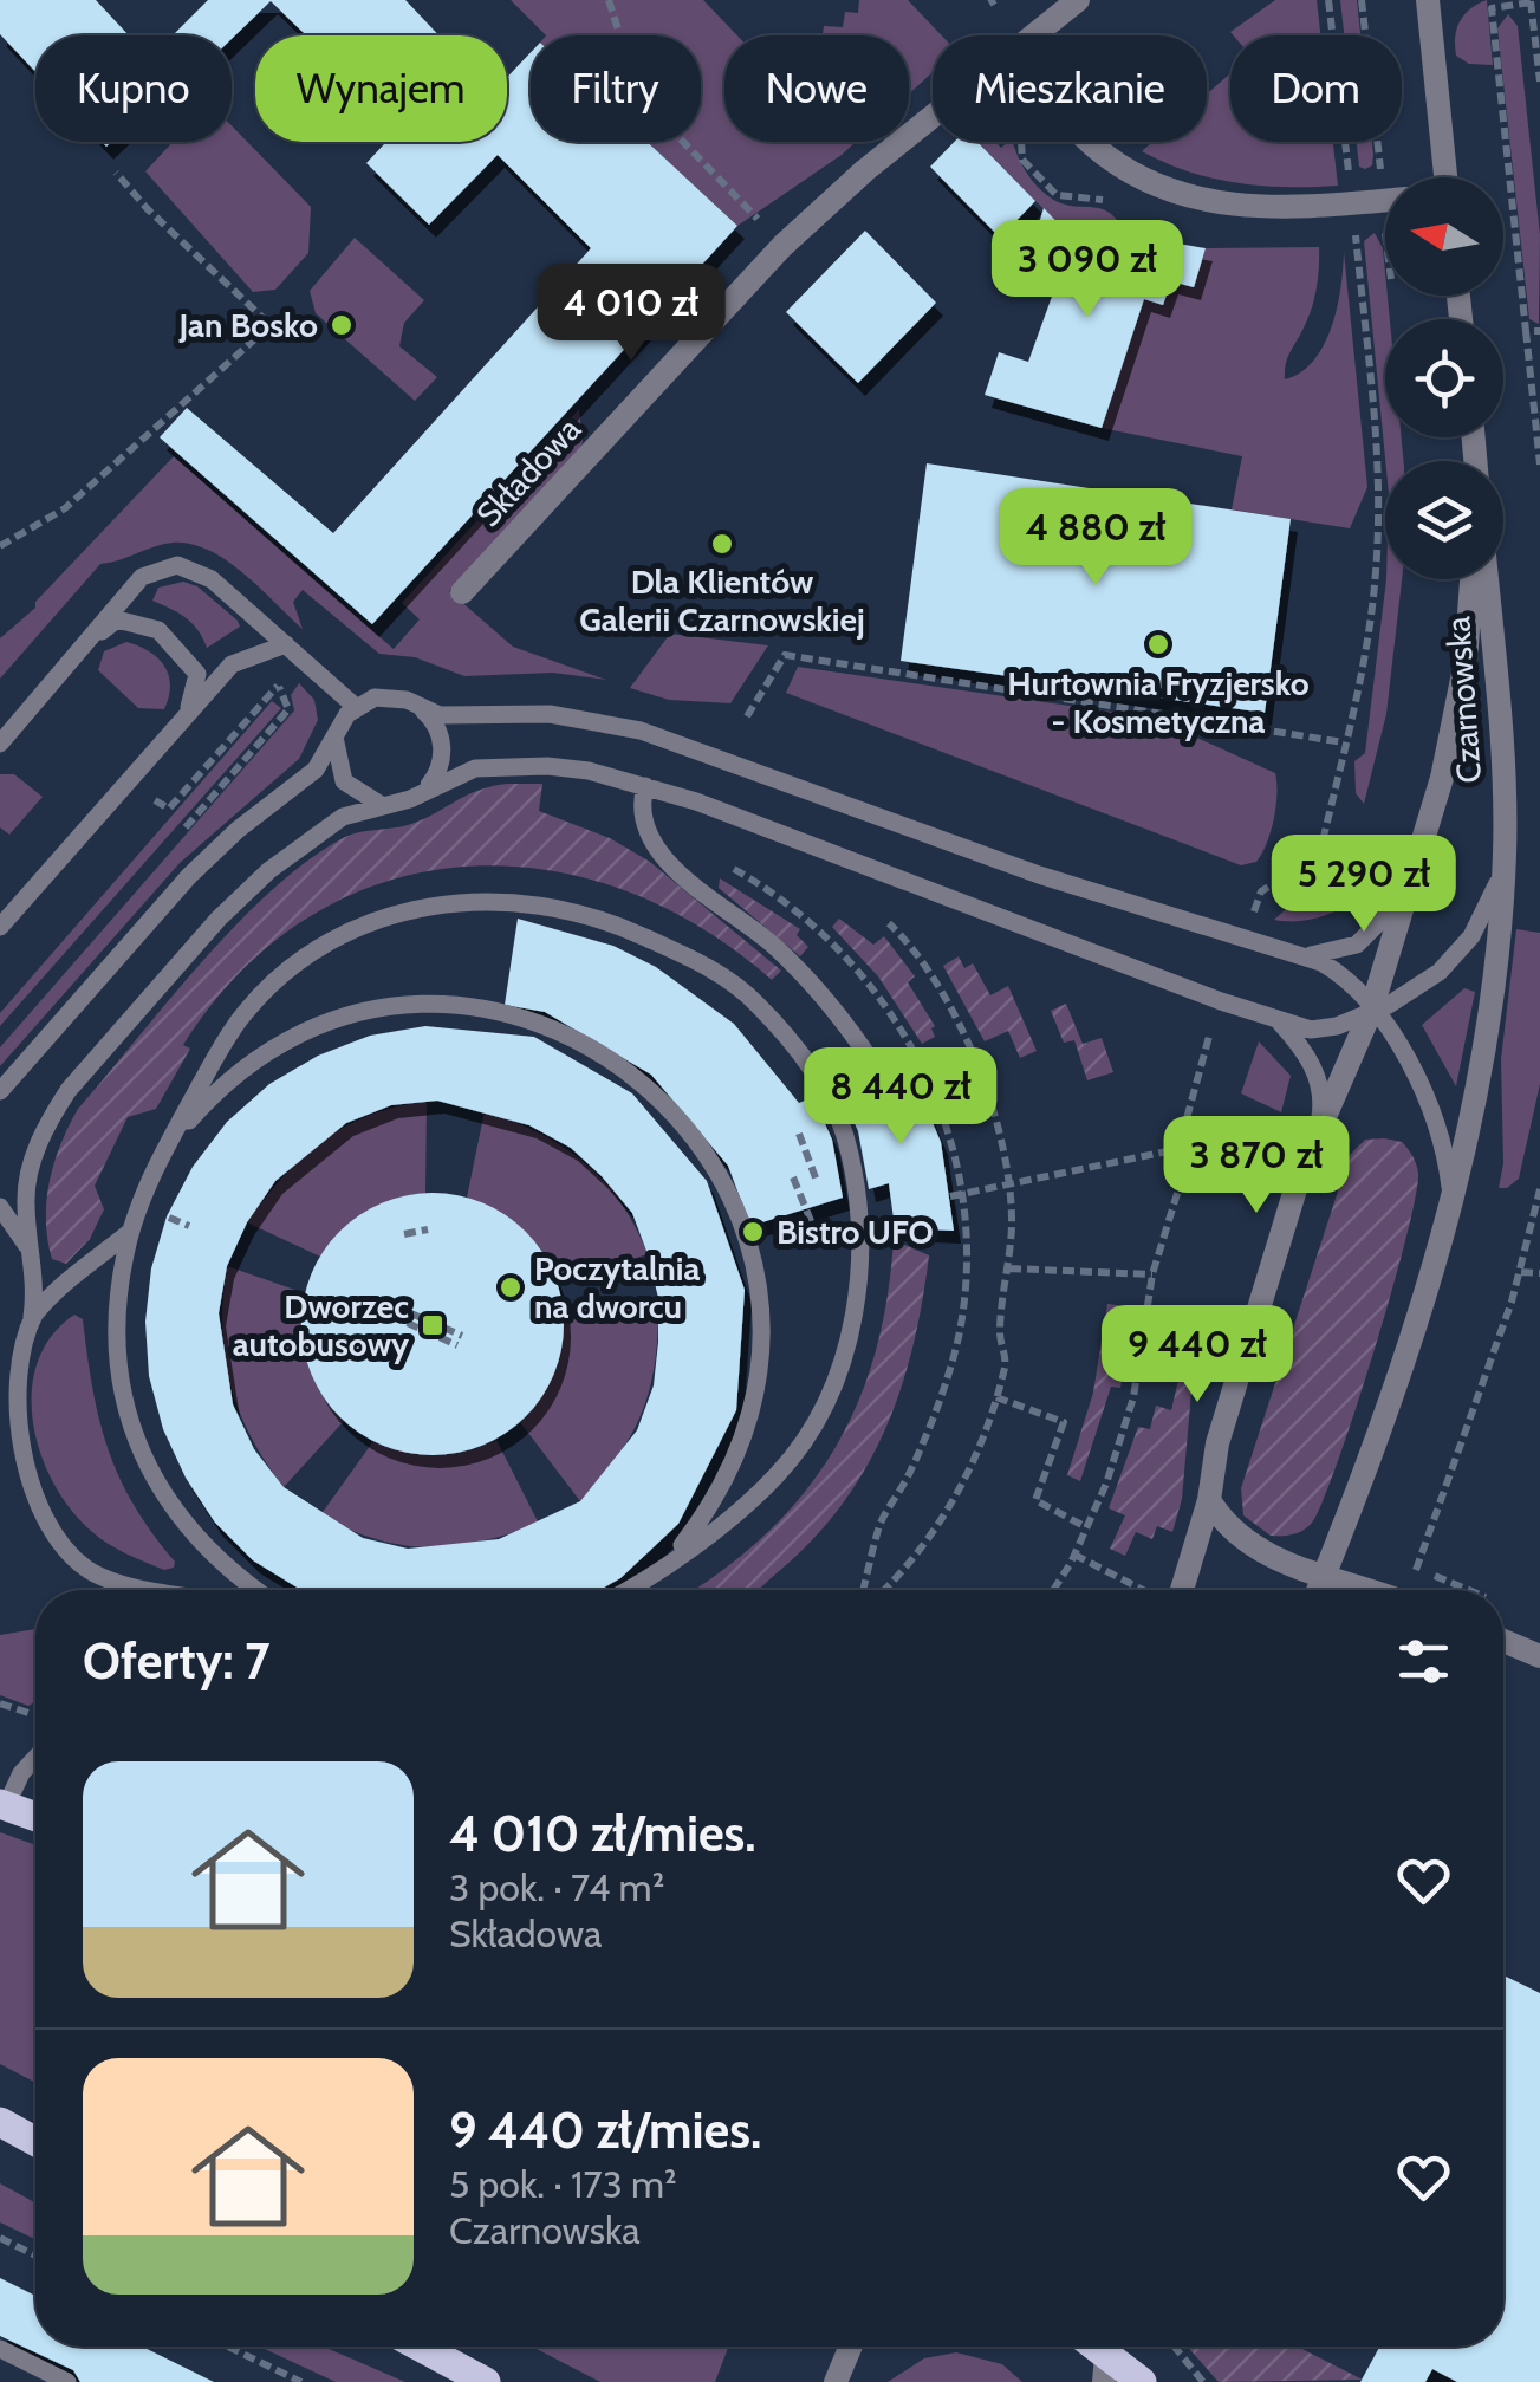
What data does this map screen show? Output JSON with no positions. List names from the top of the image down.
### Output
{
  "streets": {
    "street": ["Składowa", "Czarnowska"]
  },
  "places": {
    "other": [
      "Jan Bosko",
      "Dla Klientów Galerii Czarnowskiej",
      "Hurtownia Fryzjersko - Kosmetyczna",
      "Bistro UFO",
      "Poczytalnia na dworcu"
    ],
    "transit": ["Dworzec autobusowy"]
  },
  "north": "left",
  "page": {
    "chip": [
      "Kupno",
      "Wynajem",
      "Filtry",
      "Nowe",
      "Mieszkanie",
      "Dom"
    ],
    "price": [
      "3 090 zł",
      "4 010 zł",
      "4 880 zł",
      "5 290 zł",
      "8 440 zł",
      "3 870 zł",
      "9 440 zł"
    ],
    "heading": "Oferty: 7",
    "list": [
      {
        "name": "4 010 zł/mies.",
        "note": "3 pok. · 74 m² · Składowa"
      },
      {
        "name": "9 440 zł/mies.",
        "note": "5 pok. · 173 m² · Czarnowska"
      }
    ]
  }
}
